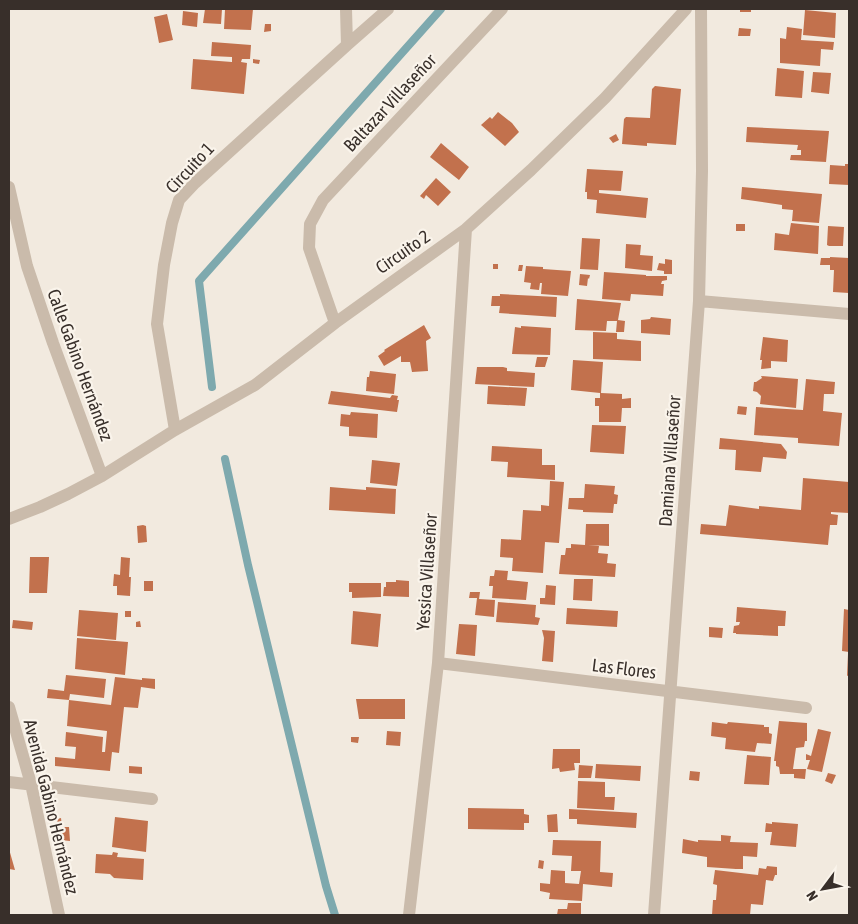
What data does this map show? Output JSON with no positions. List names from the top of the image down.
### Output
{
  "streets": {
    "street": [
      "Baltazar Villaseñor",
      "Circuito 1",
      "Circuito 2",
      "Calle Gabino Hernández",
      "Damiana Villaseñor",
      "Yessica Villaseñor",
      "Las Flores",
      "Avenida Gabino Hernández"
    ]
  },
  "crossings": [
    ["Baltazar Villaseñor", "Circuito 2"],
    ["Circuito 1", "Circuito 2"],
    ["Circuito 2", "Calle Gabino Hernández"],
    ["Circuito 2", "Yessica Villaseñor"],
    ["Damiana Villaseñor", "Las Flores"],
    ["Yessica Villaseñor", "Las Flores"]
  ],
  "north": "bottom left"
}
